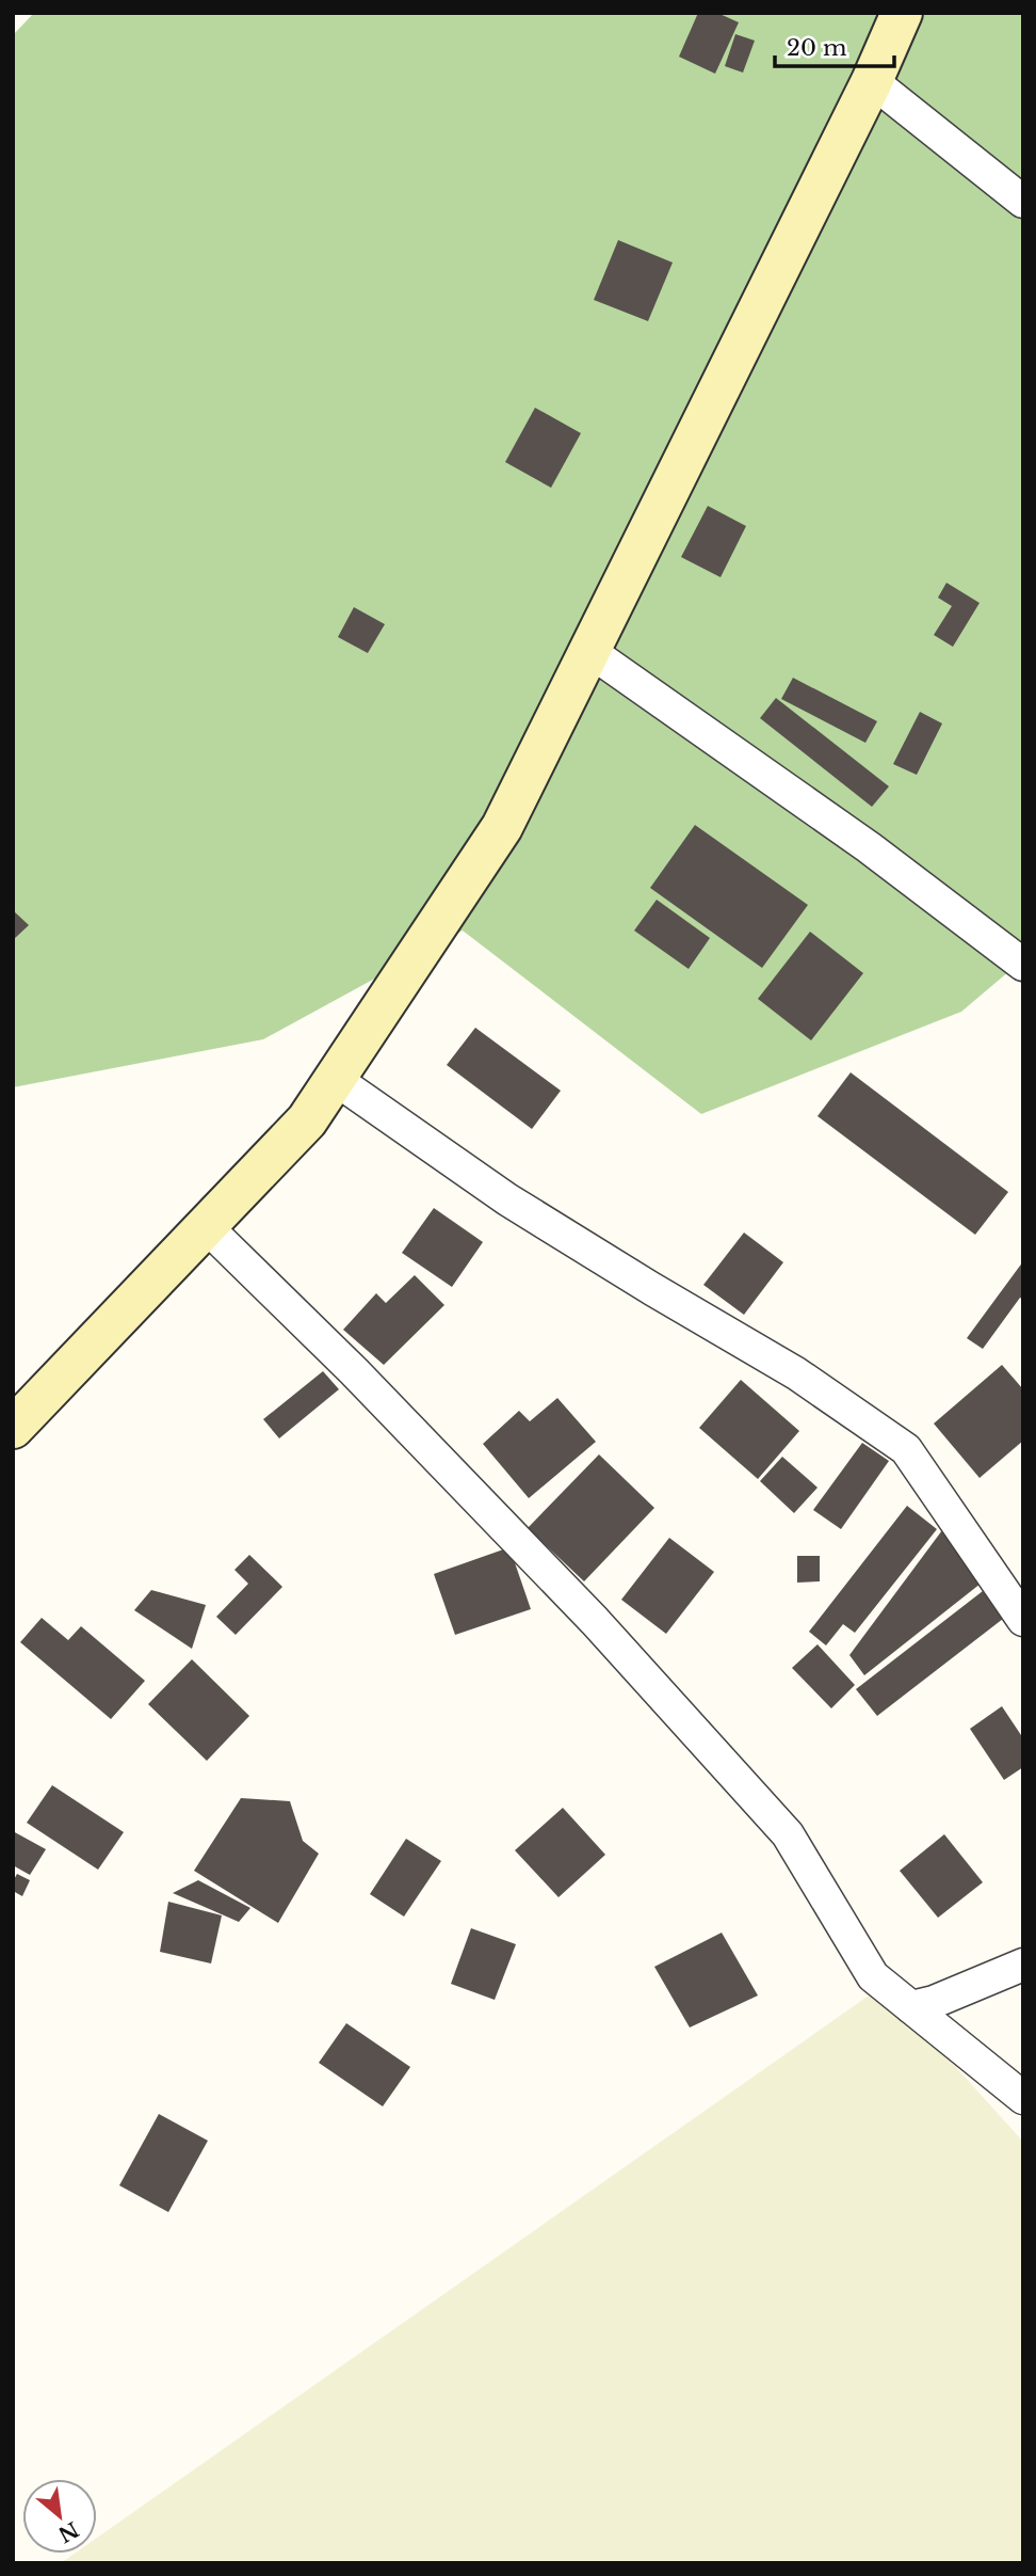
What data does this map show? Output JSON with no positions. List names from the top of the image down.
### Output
{
  "scale_bar": "20 m",
  "north": "bottom right"
}
